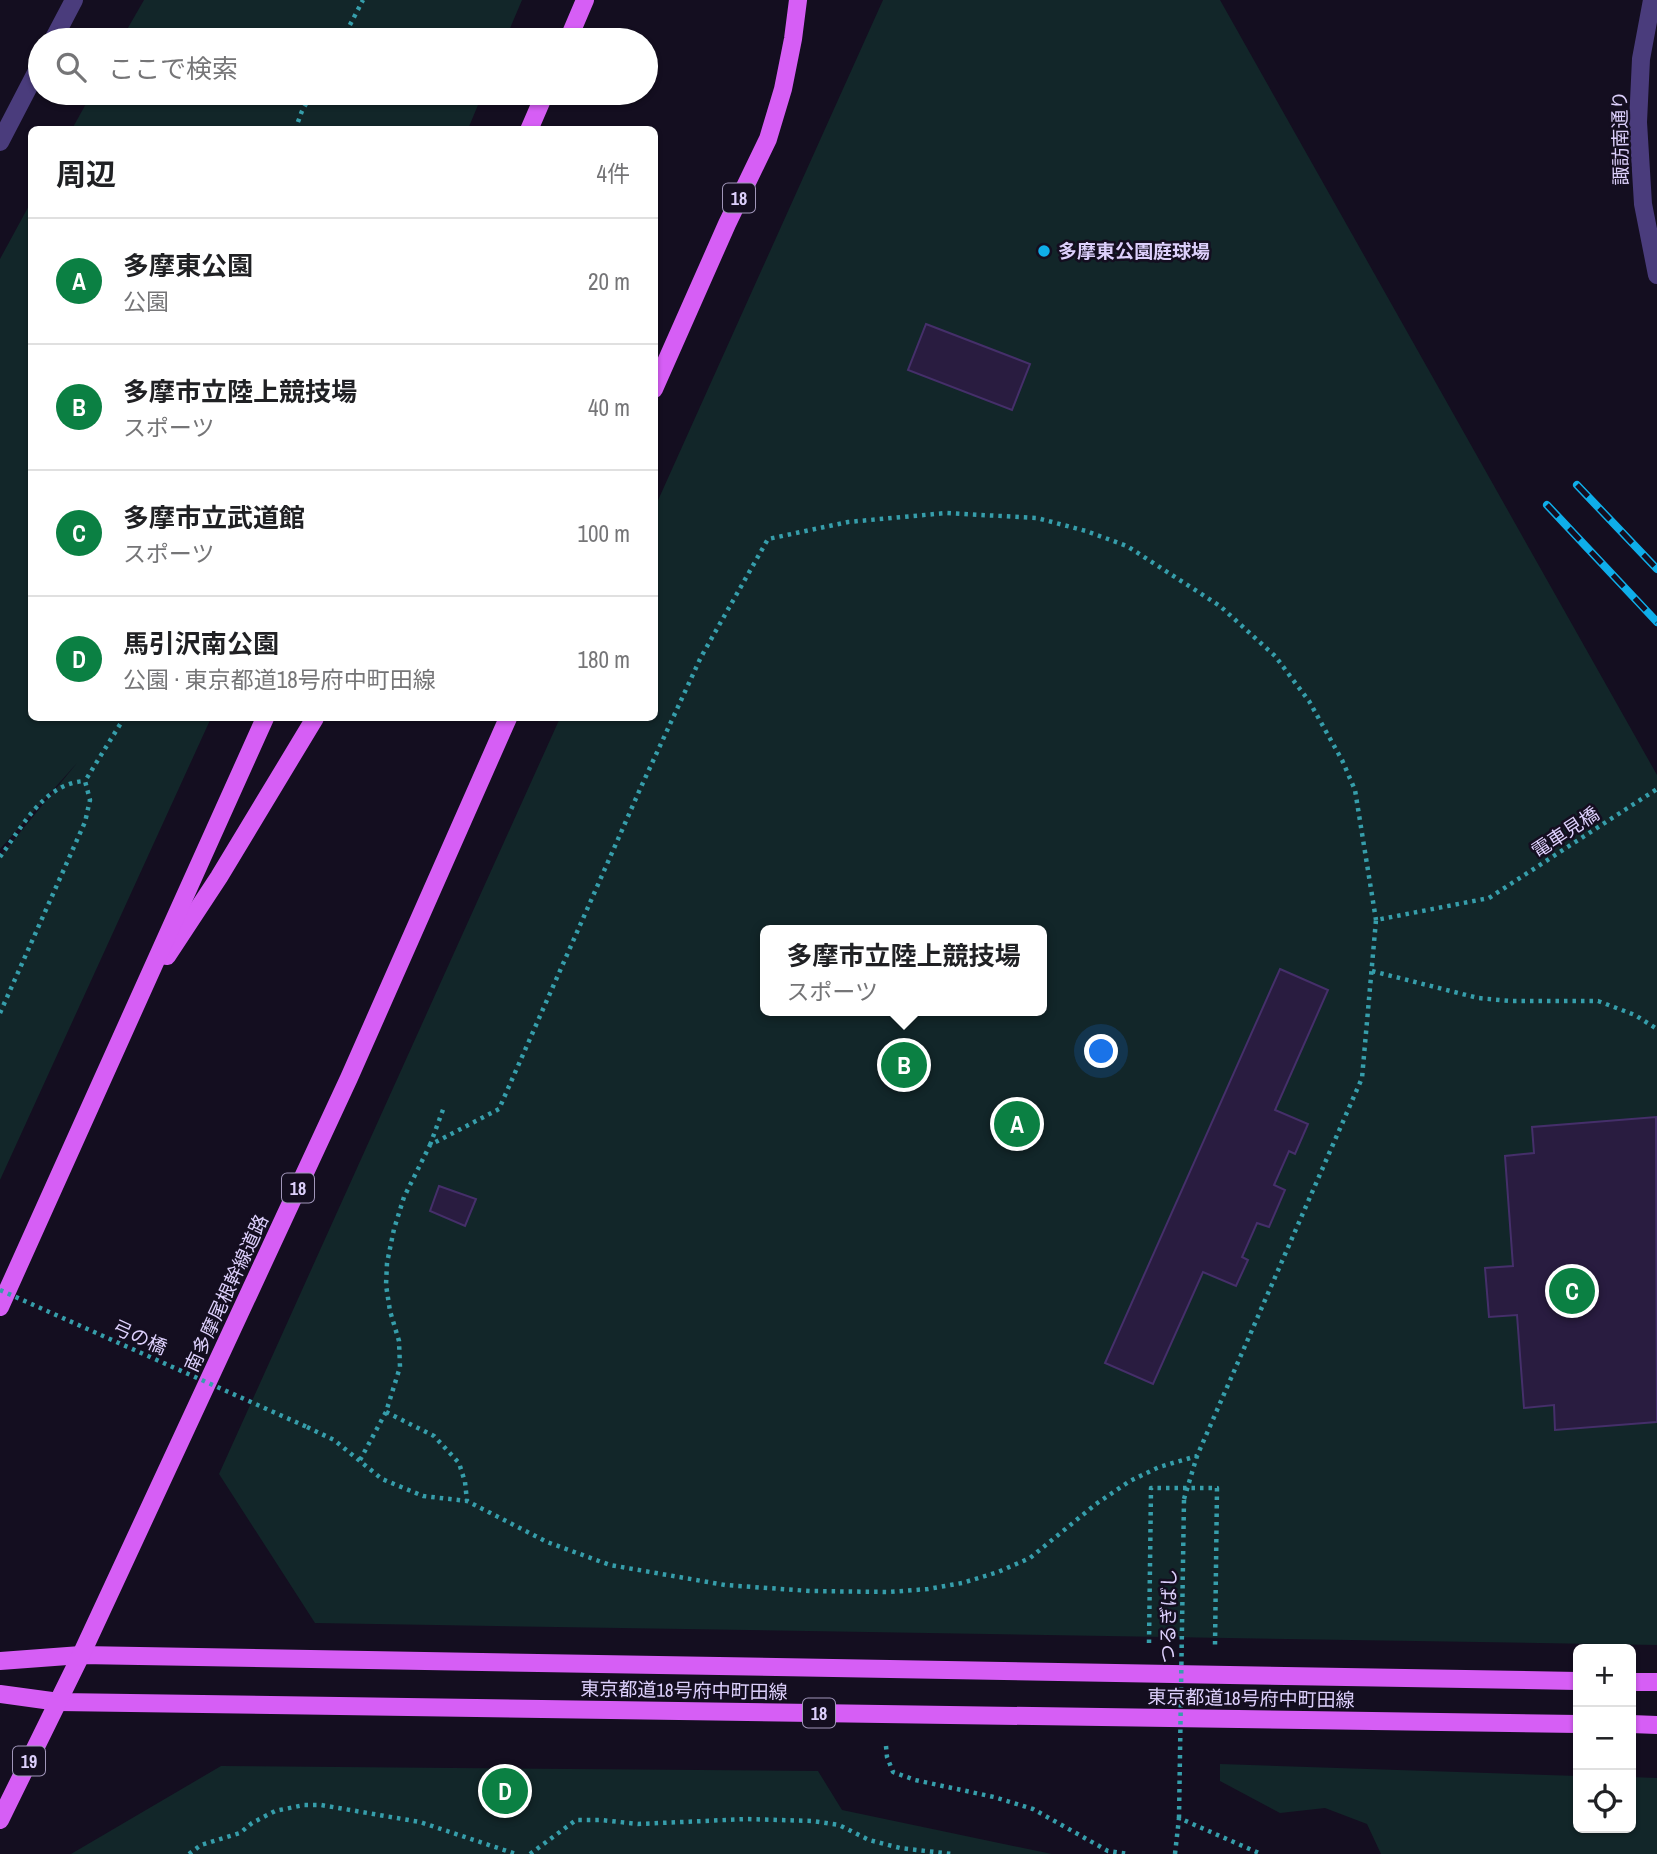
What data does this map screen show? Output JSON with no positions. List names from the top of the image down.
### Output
{
  "streets": {
    "main road": [
      "18",
      "南多摩尾根幹線道路",
      "東京都道18号府中町田線",
      "19"
    ],
    "street": ["諏訪南通り"],
    "path": ["電車見橋", "弓の橋", "つるぎばし"]
  },
  "crossings": [
    ["電車見橋", "つるぎばし"],
    ["南多摩尾根幹線道路", "東京都道18号府中町田線"],
    ["南多摩尾根幹線道路", "19"],
    ["東京都道18号府中町田線", "19"]
  ],
  "places": ["多摩東公園庭球場"],
  "page": {
    "search": "ここで検索",
    "heading": ["周辺", "4件"],
    "list": [
      {
        "mark": "A",
        "name": "多摩東公園",
        "note": "公園",
        "value": "20 m"
      },
      {
        "mark": "B",
        "name": "多摩市立陸上競技場",
        "note": "スポーツ",
        "value": "40 m"
      },
      {
        "mark": "C",
        "name": "多摩市立武道館",
        "note": "スポーツ",
        "value": "100 m"
      },
      {
        "mark": "D",
        "name": "馬引沢南公園",
        "note": "公園 · 東京都道18号府中町田線",
        "value": "180 m"
      }
    ],
    "popup": ["多摩市立陸上競技場", "スポーツ"],
    "pins": [
      "B",
      "A",
      "C",
      "D"
    ],
    "map_buttons": ["+", "−"]
  }
}
